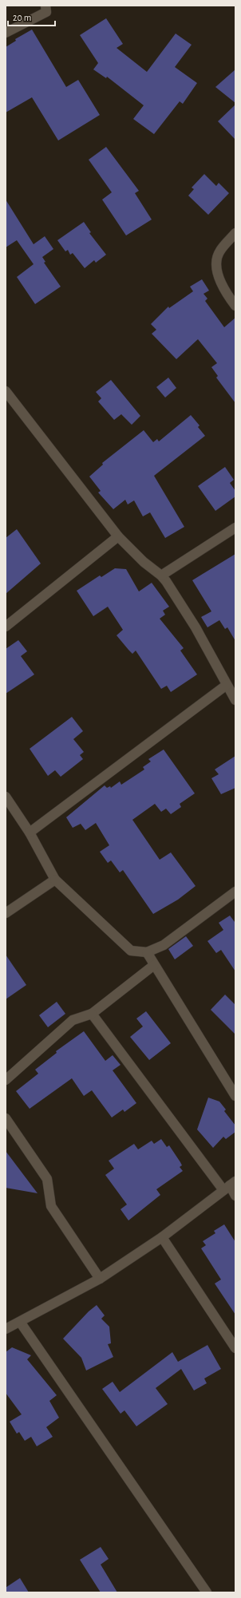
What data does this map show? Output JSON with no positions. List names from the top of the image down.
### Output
{
  "scale_bar": "20 m"
}
